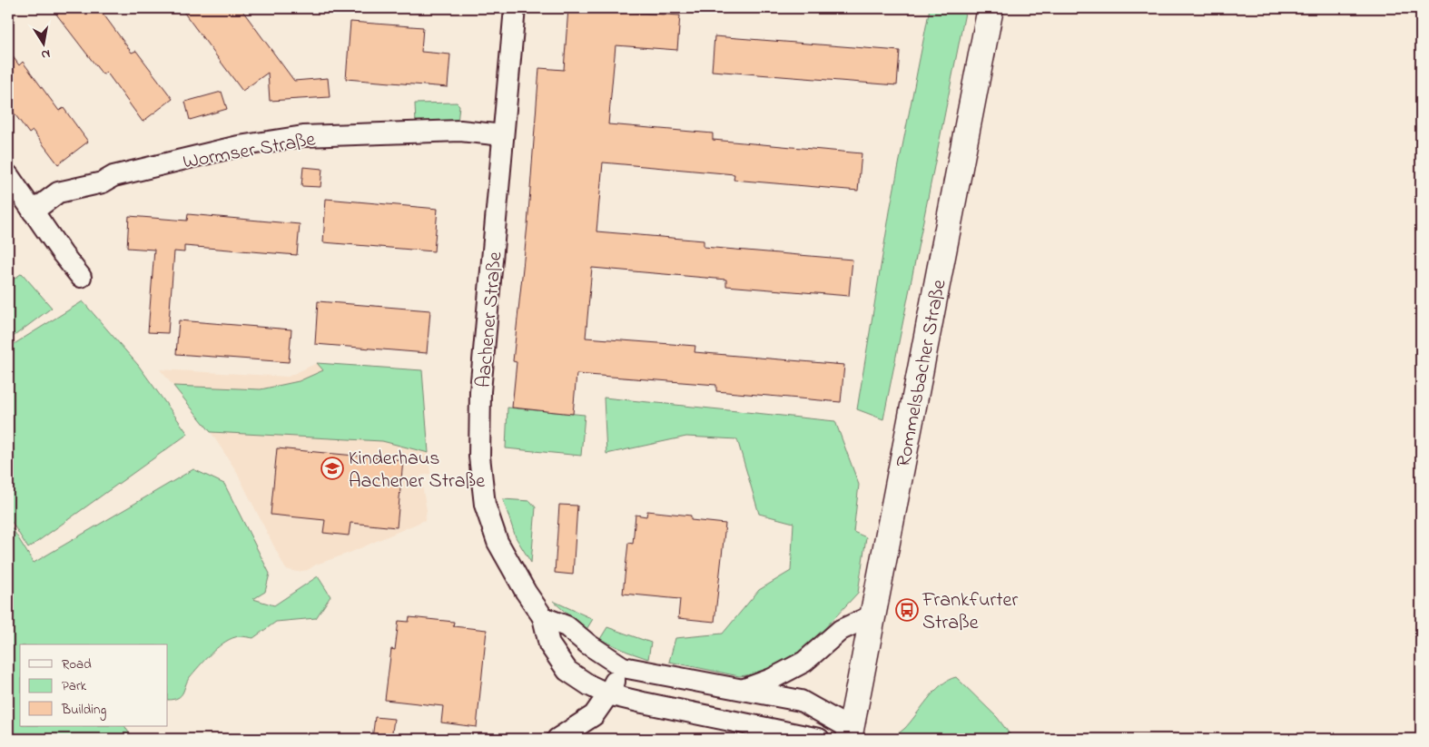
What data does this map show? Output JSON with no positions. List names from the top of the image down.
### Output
{
  "streets": {
    "main road": ["Rommelsbacher Straße"],
    "street": ["Wormser Straße", "Aachener Straße"]
  },
  "crossings": [
    ["Wormser Straße", "Aachener Straße"]
  ],
  "places": {
    "school or university": ["Kinderhaus Aachener Straße"],
    "bus stop": ["Frankfurter Straße"]
  },
  "legend": ["Road", "Park", "Building"],
  "north": "bottom"
}
